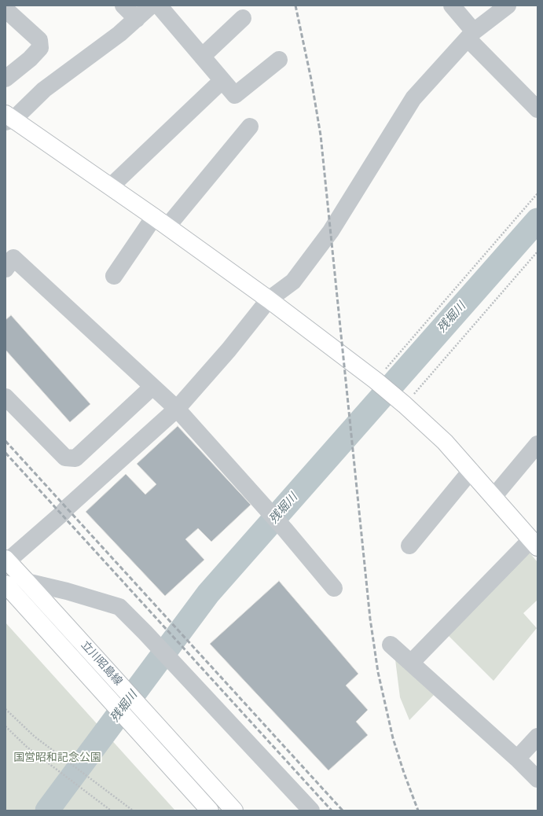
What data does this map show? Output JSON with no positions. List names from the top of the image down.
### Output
{
  "streets": {
    "main road": ["立川昭島線"]
  },
  "water": ["残堀川"],
  "parks": ["国営昭和記念公園"]
}
